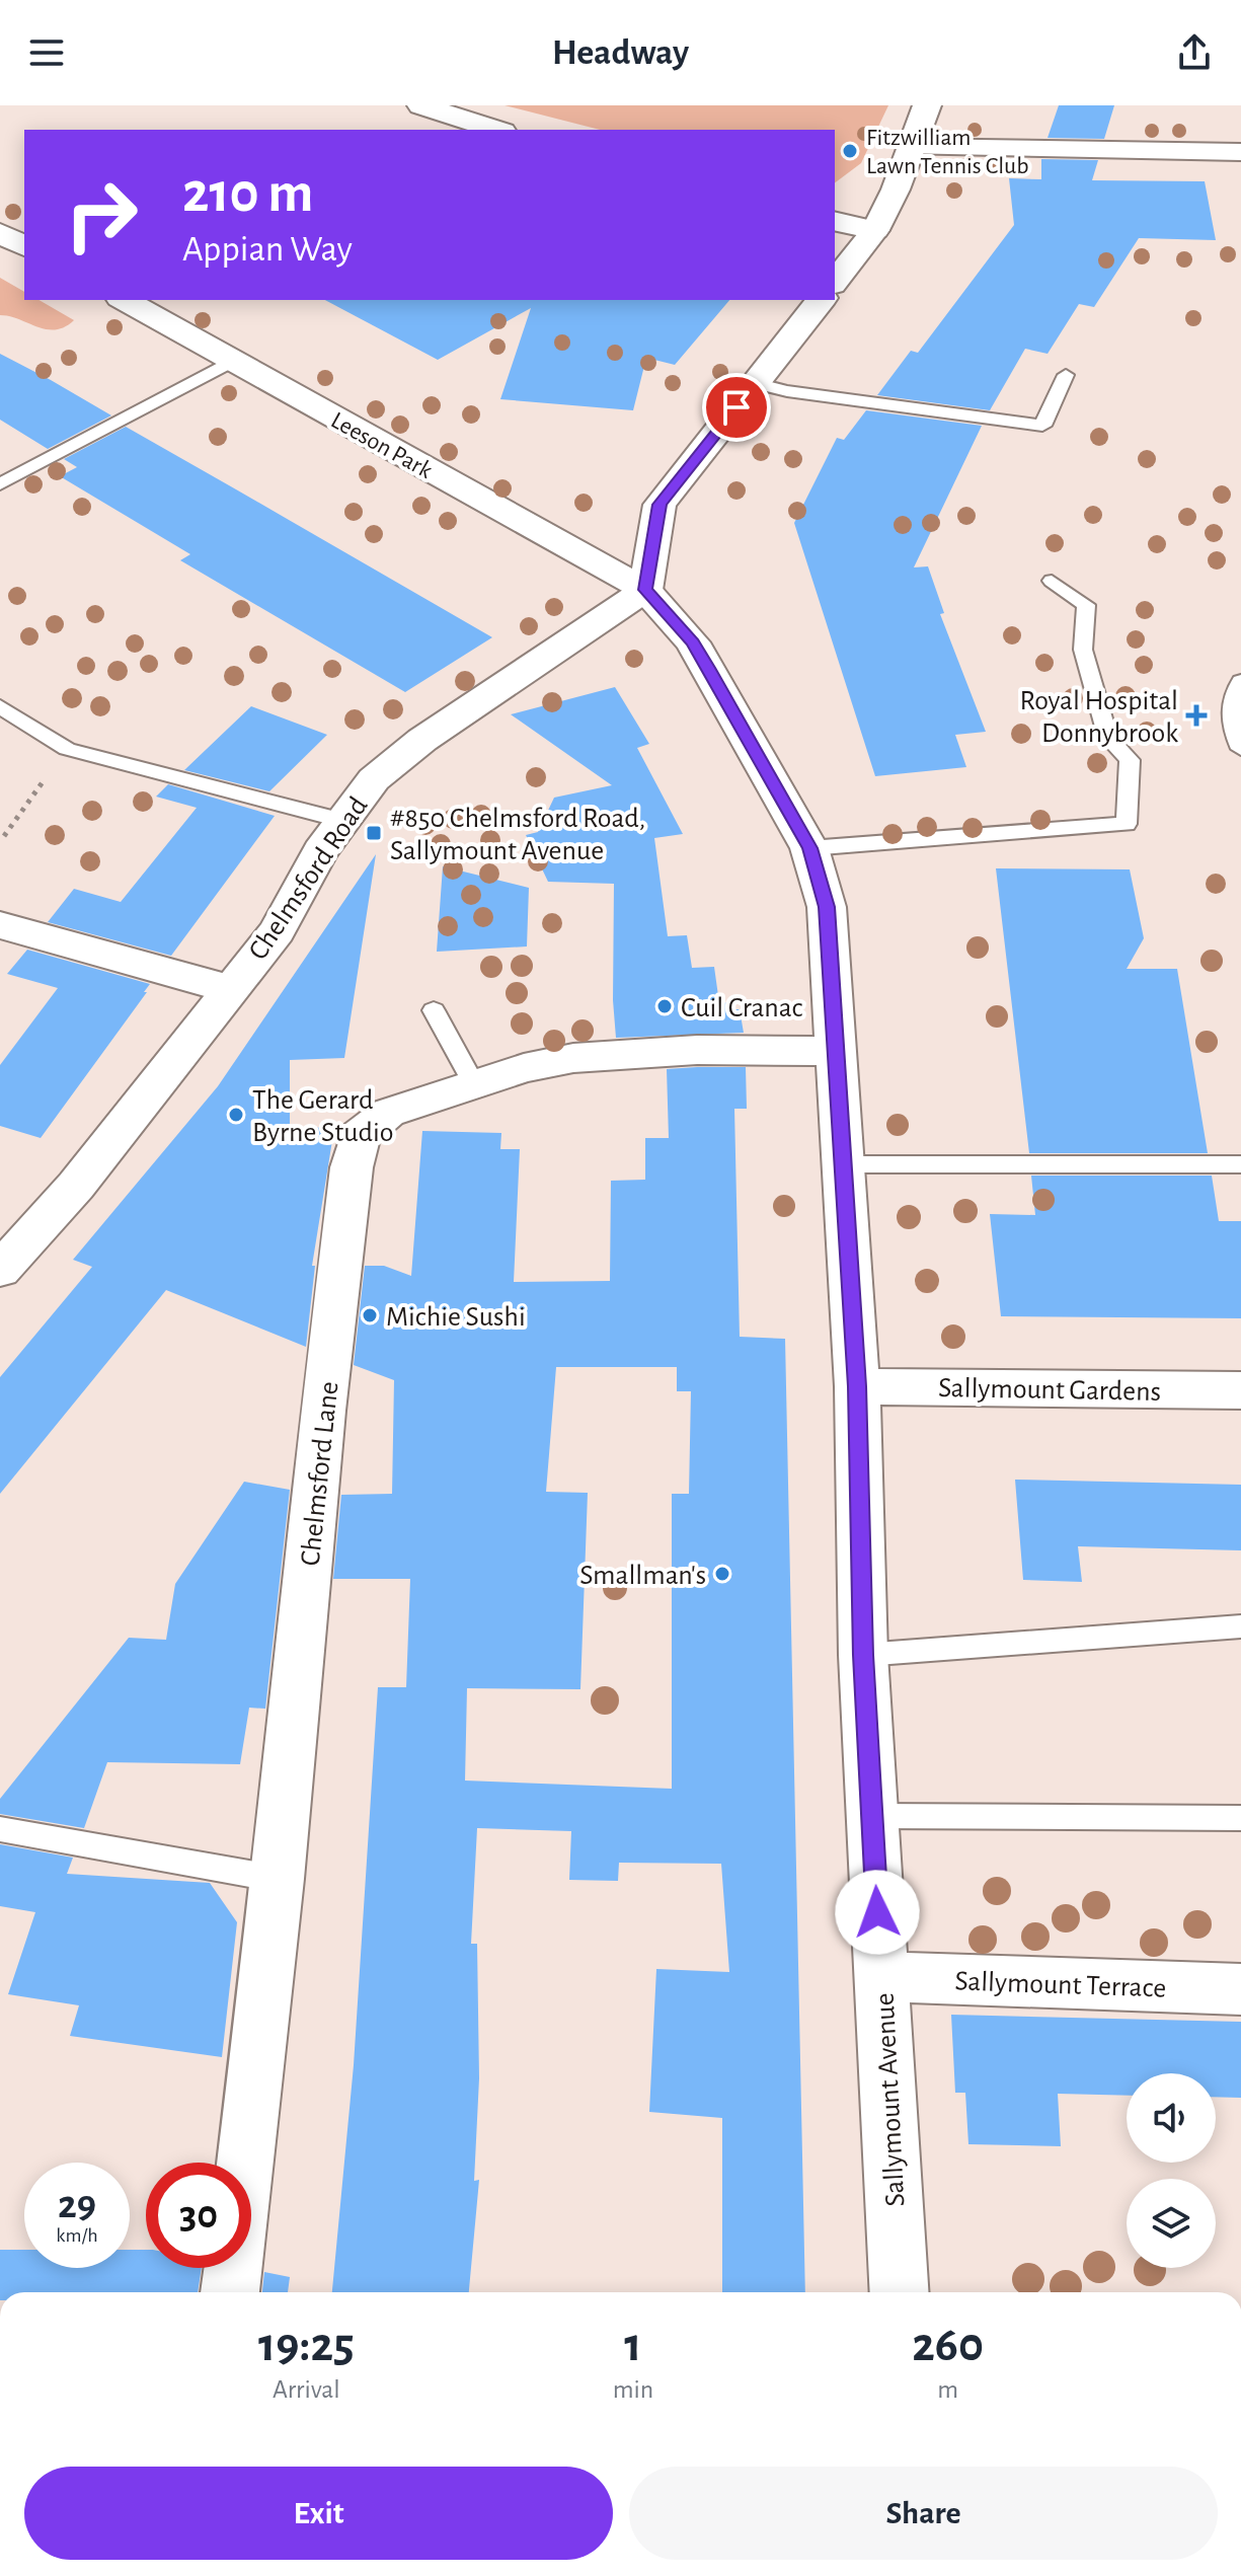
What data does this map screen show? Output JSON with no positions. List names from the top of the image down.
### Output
{
  "streets": {
    "street": [
      "Leeson Park",
      "Chelmsford Road",
      "Sallymount Gardens",
      "Chelmsford Lane",
      "Sallymount Terrace",
      "Sallymount Avenue"
    ]
  },
  "crossings": [
    ["Leeson Park", "Chelmsford Road"],
    ["Leeson Park", "Sallymount Avenue"],
    ["Chelmsford Road", "Sallymount Avenue"],
    ["Sallymount Gardens", "Sallymount Avenue"],
    ["Chelmsford Lane", "Sallymount Avenue"],
    ["Sallymount Terrace", "Sallymount Avenue"]
  ],
  "places": {
    "other": [
      "Fitzwilliam Lawn Tennis Club",
      "Cuil Cranac",
      "The Gerard Byrne Studio",
      "Michie Sushi",
      "Smallman's"
    ],
    "health": ["Royal Hospital Donnybrook"],
    "transit": ["#850 Chelmsford Road, Sallymount Avenue"]
  },
  "page": {
    "header": "Headway",
    "turn": ["210 m", "Appian Way"],
    "speed": "29 km/h",
    "limit": "30",
    "eta": [
      "19:25",
      "Arrival",
      "1",
      "min",
      "260",
      "m"
    ],
    "buttons": ["Exit", "Share"]
  }
}
